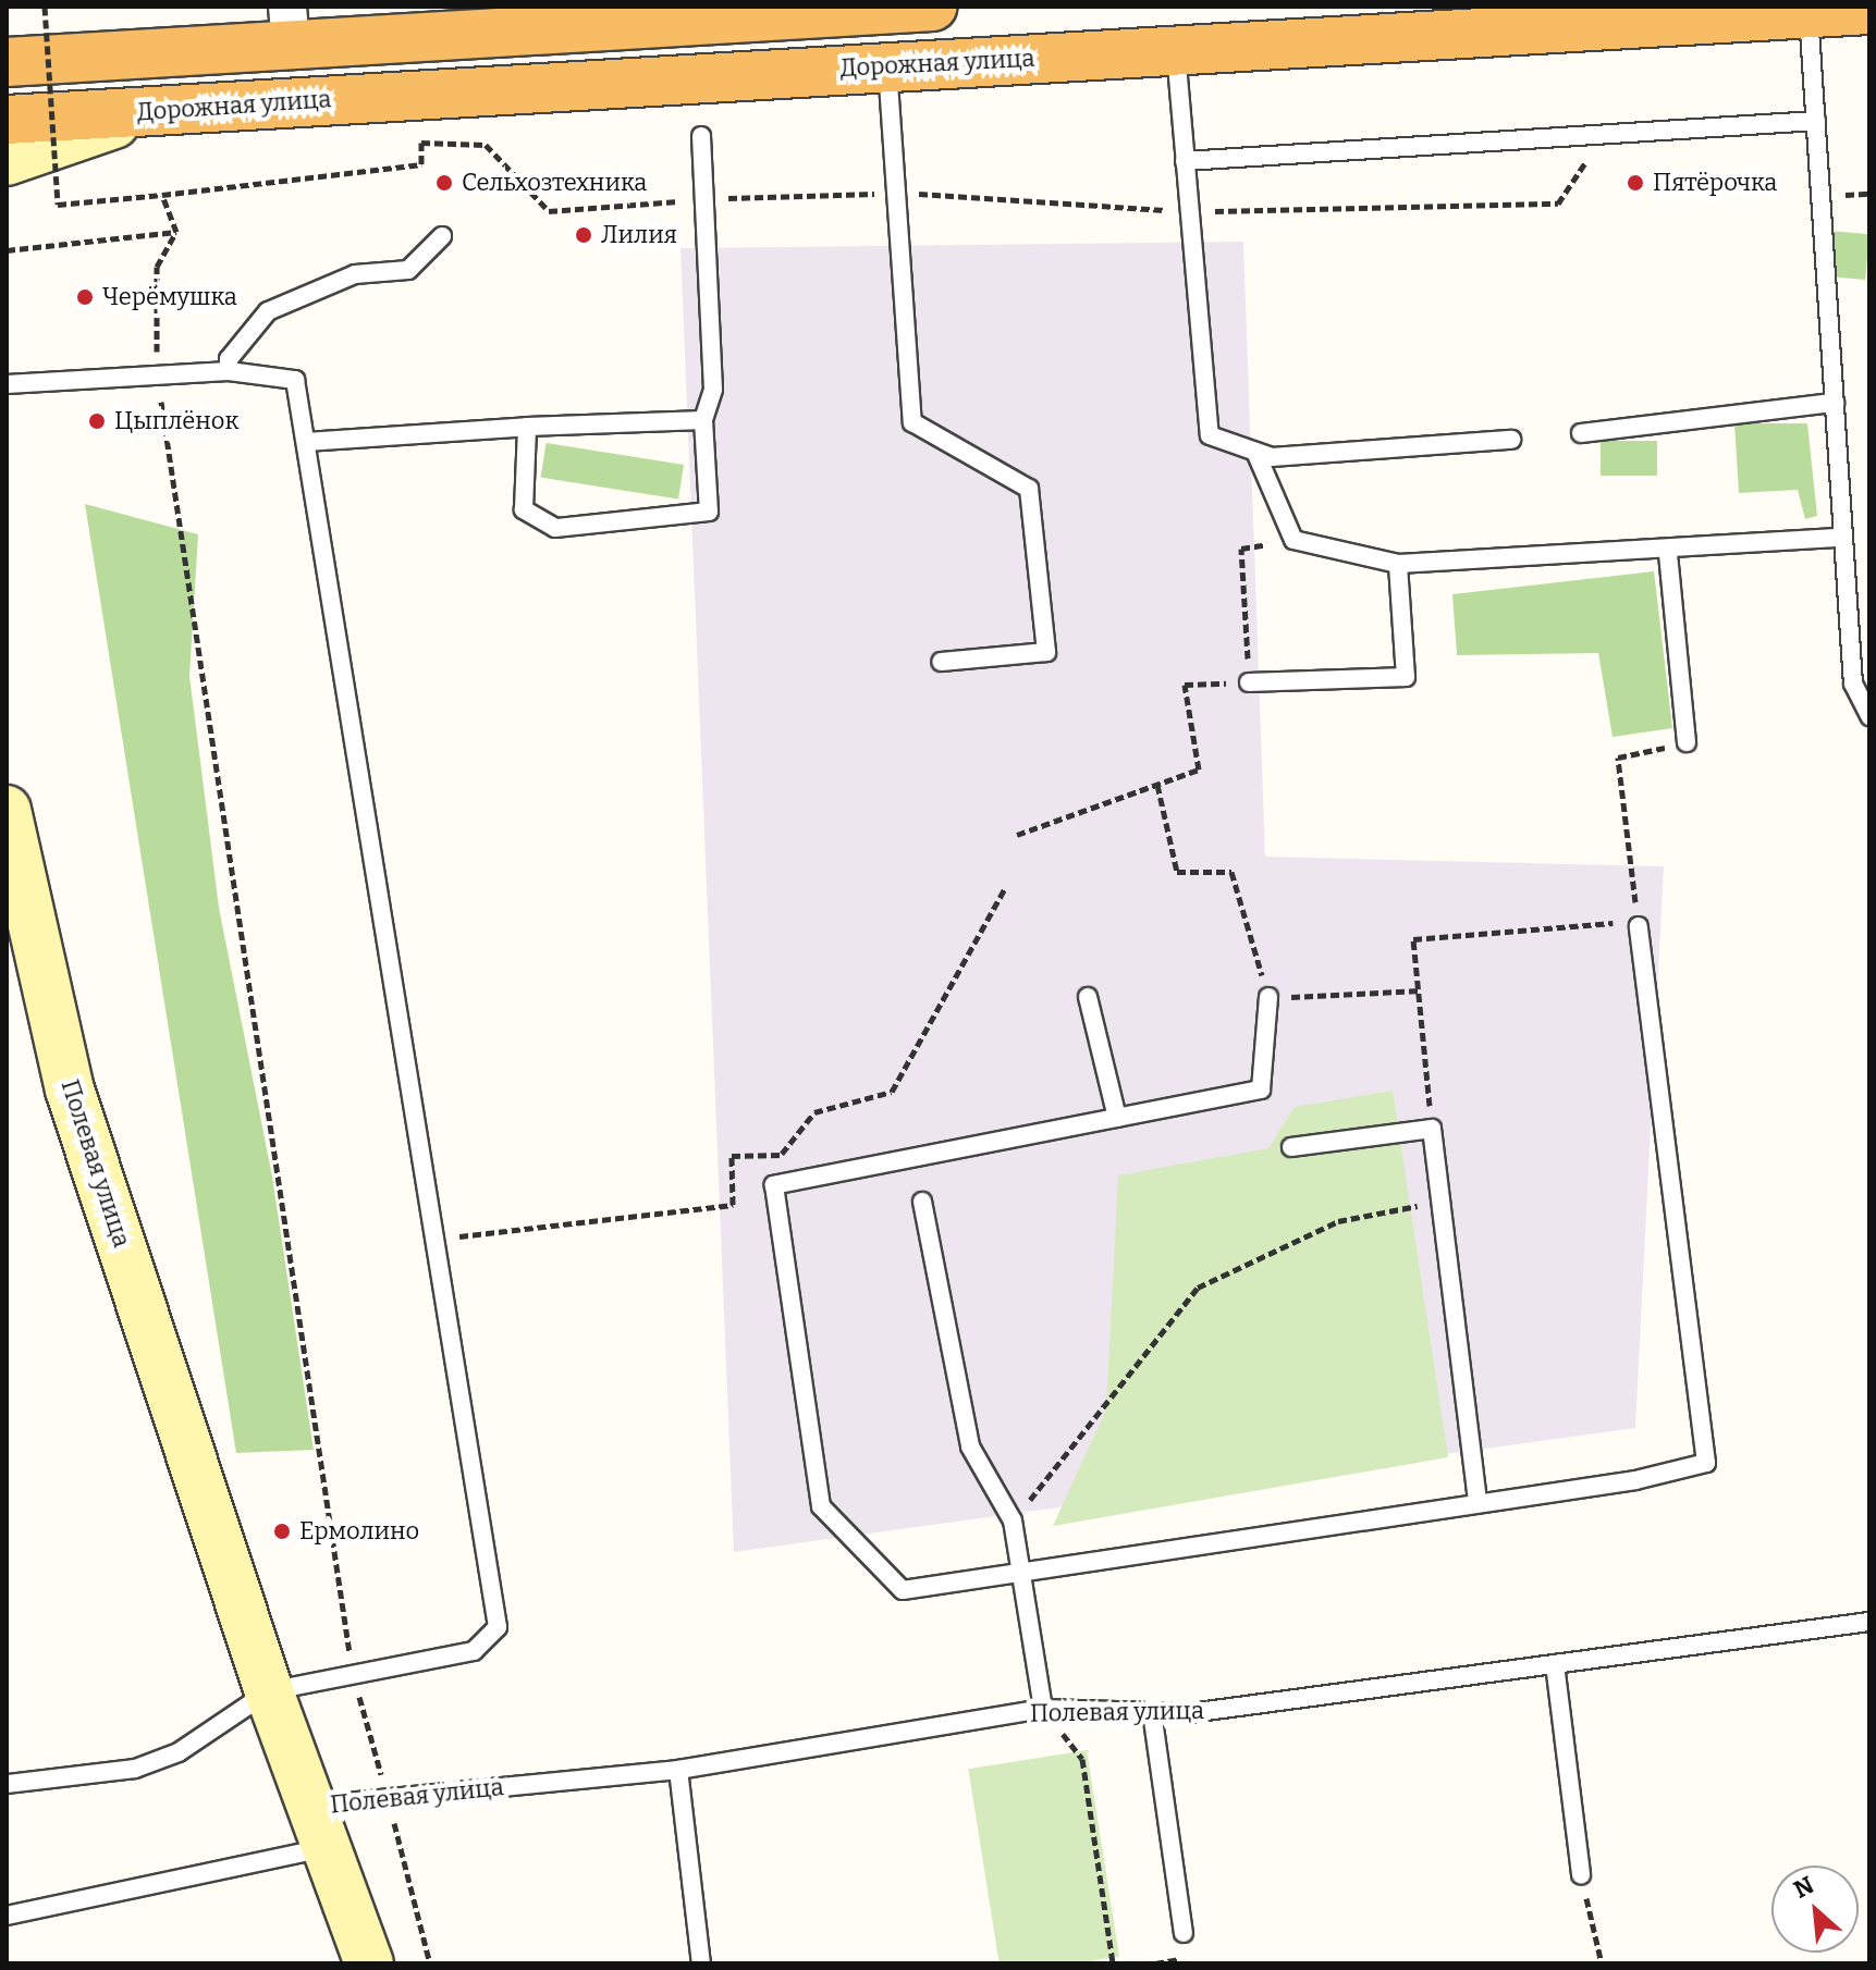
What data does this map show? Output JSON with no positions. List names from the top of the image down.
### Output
{
  "streets": {
    "highway": ["Дорожная улица"],
    "main road": ["Полевая улица"]
  },
  "places": [
    "Сельхозтехника",
    "Пятёрочка",
    "Лилия",
    "Черёмушка",
    "Цыплёнок",
    "Ермолино"
  ],
  "north": "top left"
}
